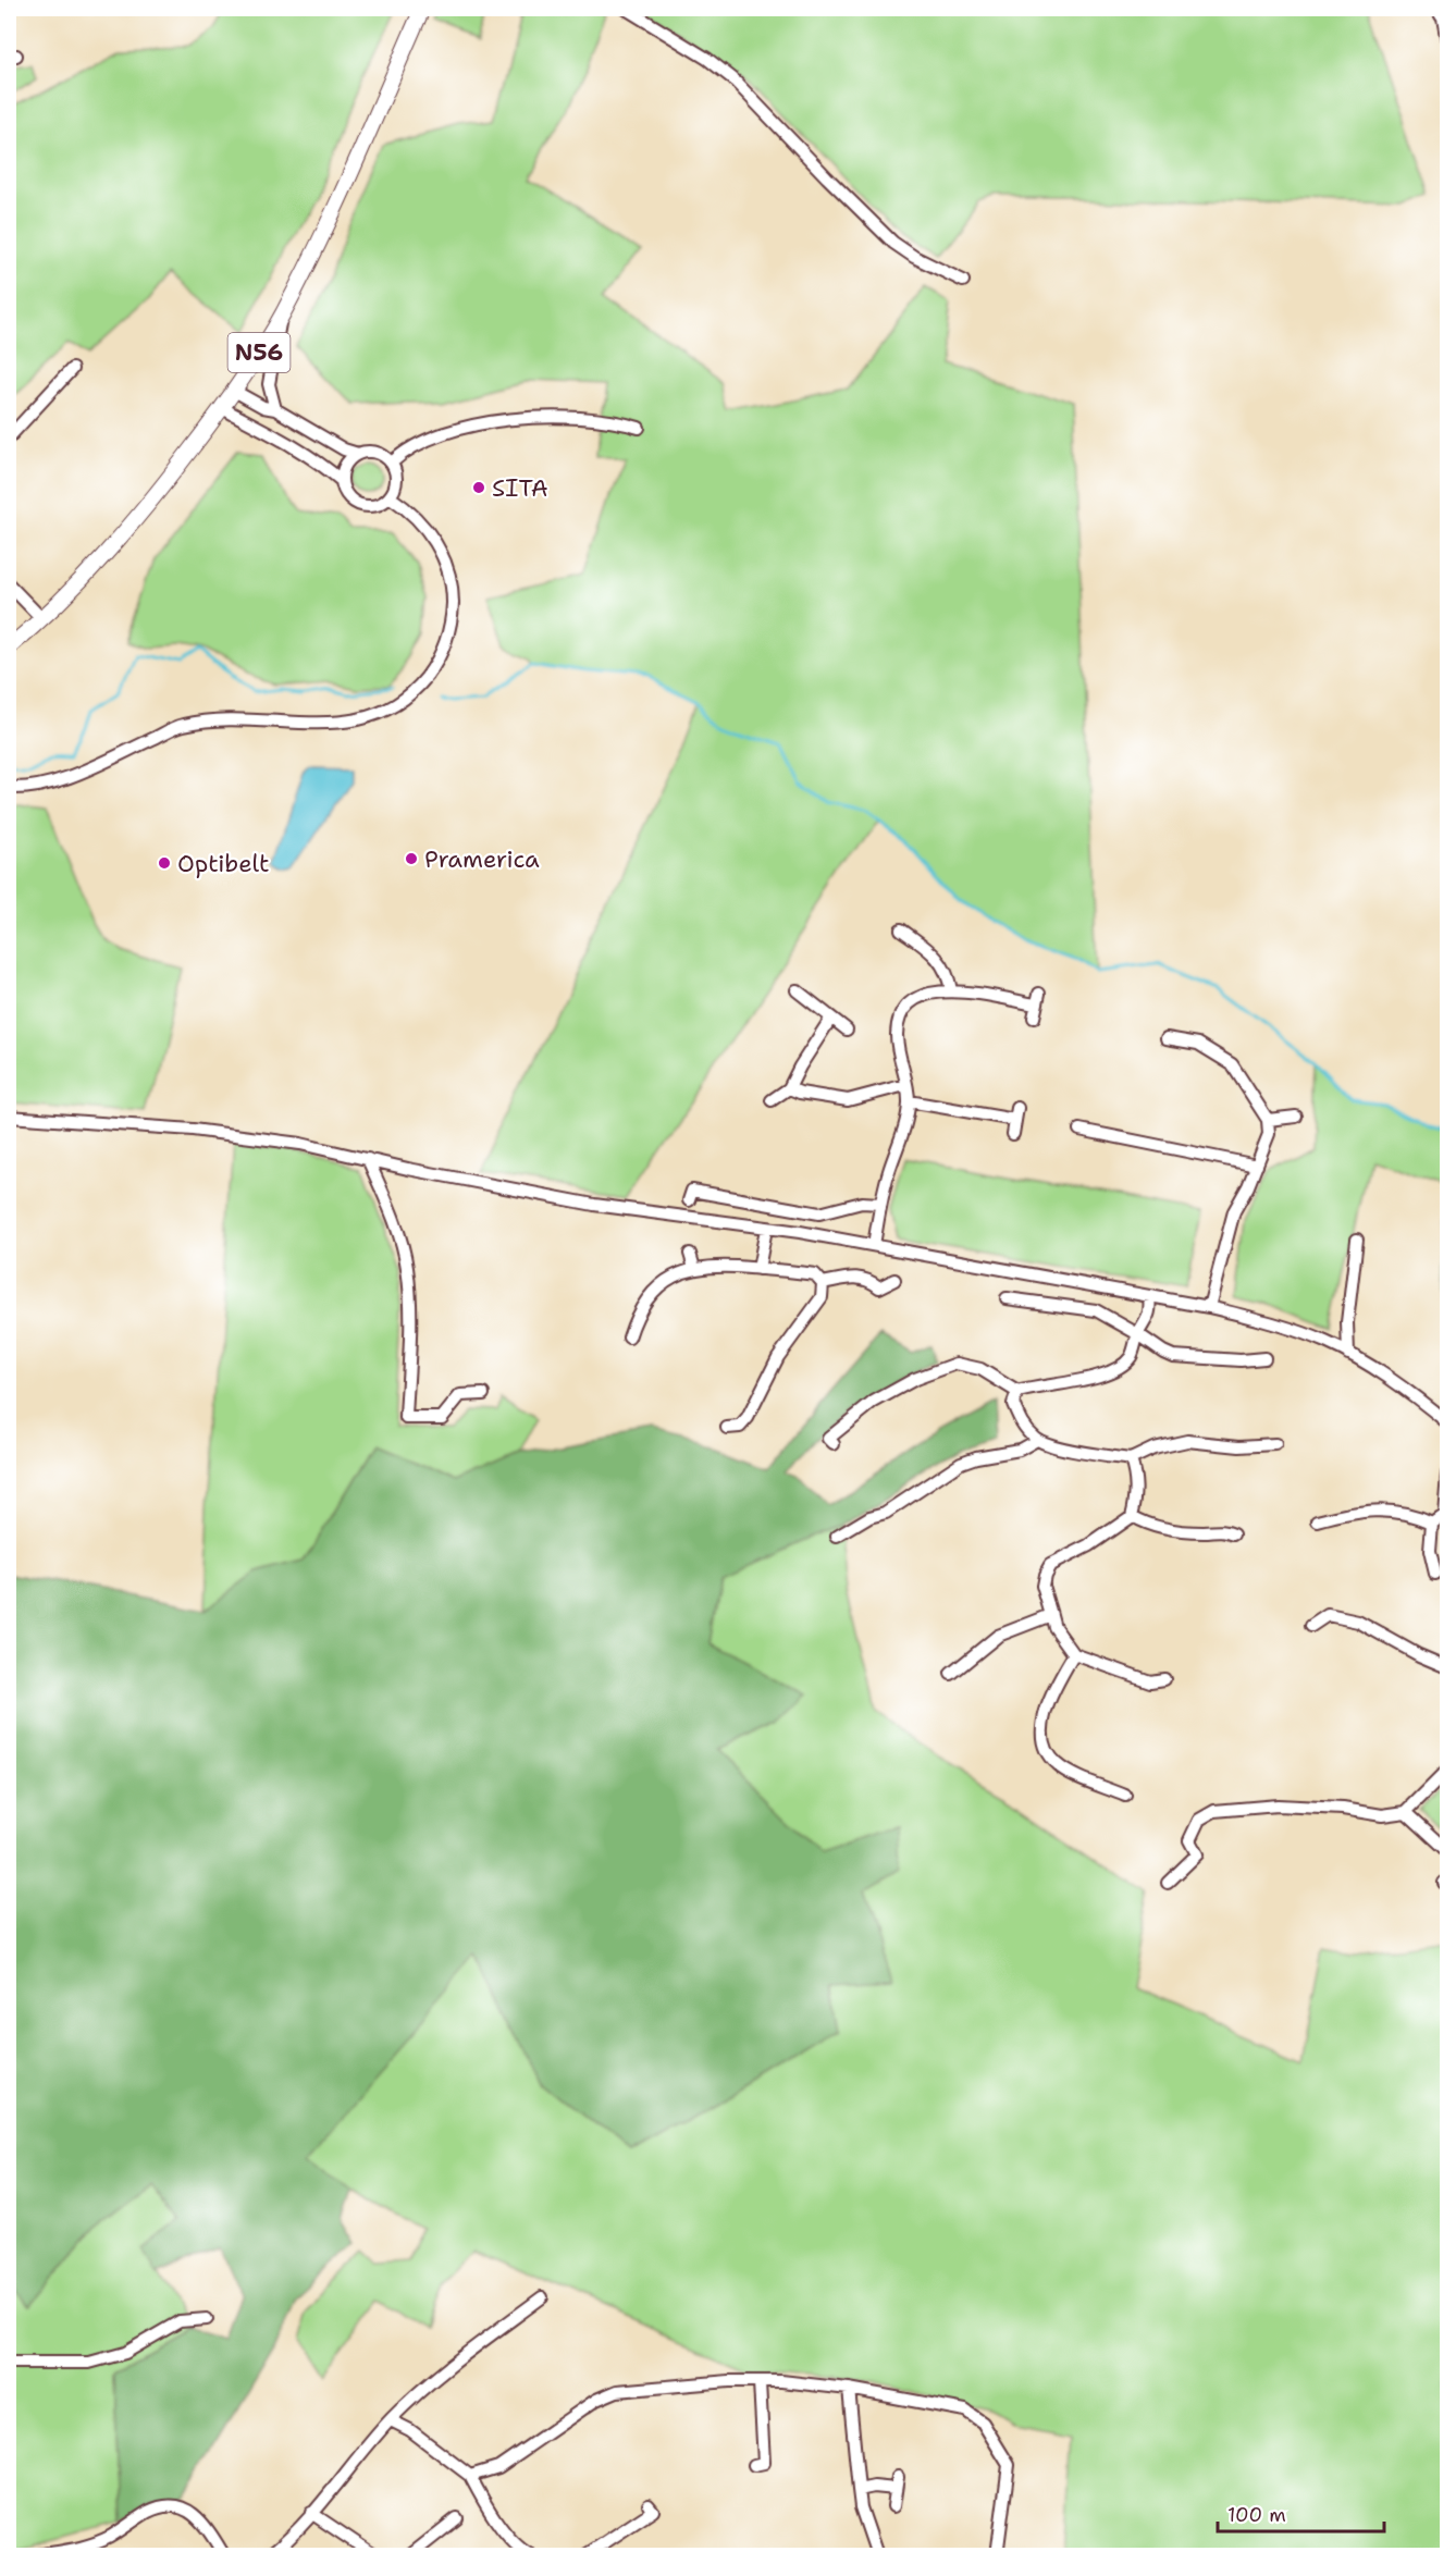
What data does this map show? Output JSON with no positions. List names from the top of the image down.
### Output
{
  "streets": {
    "main road": ["N56"]
  },
  "places": ["SITA", "Pramerica", "Optibelt"],
  "scale_bar": "100 m"
}
